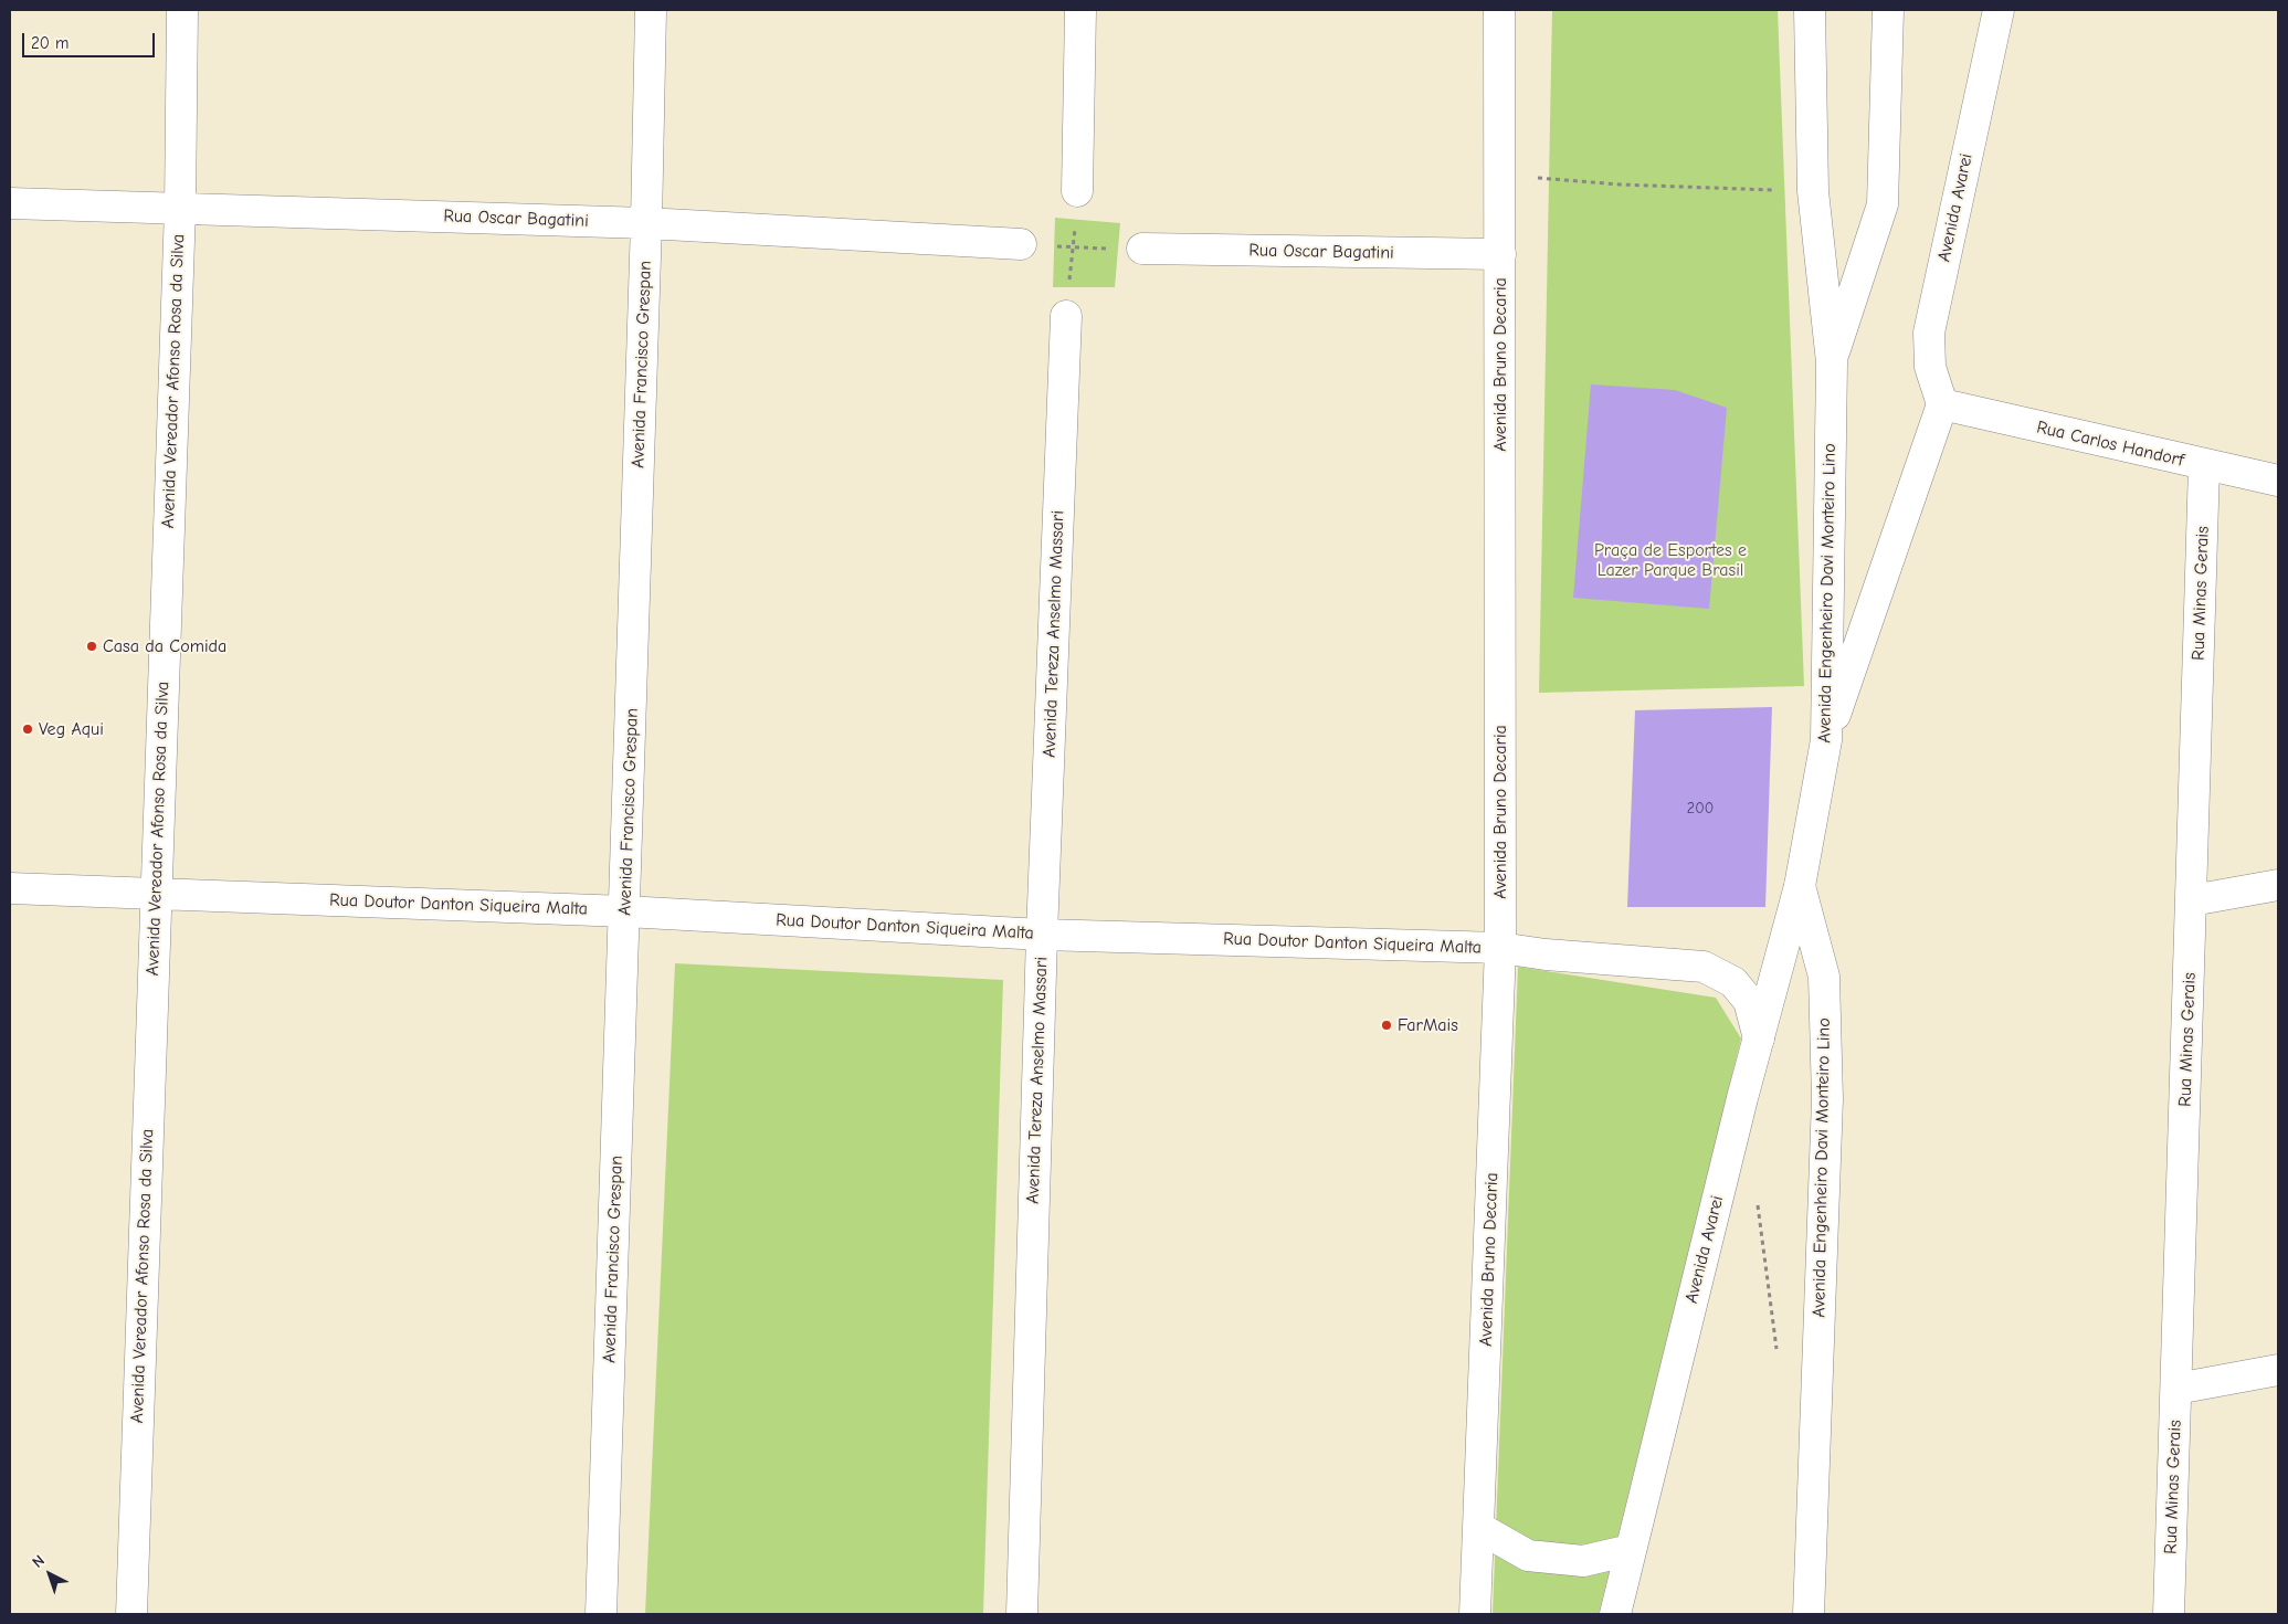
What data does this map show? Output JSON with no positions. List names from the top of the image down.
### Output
{
  "streets": {
    "street": [
      "Avenida Avarei",
      "Rua Oscar Bagatini",
      "Avenida Francisco Grespan",
      "Avenida Bruno Decaria",
      "Avenida Vereador Afonso Rosa da Silva",
      "Rua Carlos Handorf",
      "Avenida Engenheiro Davi Monteiro Lino",
      "Rua Minas Gerais",
      "Avenida Tereza Anselmo Massari",
      "Rua Doutor Danton Siqueira Malta"
    ]
  },
  "crossings": [
    ["Avenida Avarei", "Rua Carlos Handorf"],
    ["Avenida Avarei", "Avenida Engenheiro Davi Monteiro Lino"],
    ["Avenida Avarei", "Rua Doutor Danton Siqueira Malta"],
    ["Rua Oscar Bagatini", "Avenida Francisco Grespan"],
    ["Rua Oscar Bagatini", "Avenida Bruno Decaria"],
    ["Rua Oscar Bagatini", "Avenida Vereador Afonso Rosa da Silva"],
    ["Avenida Francisco Grespan", "Rua Doutor Danton Siqueira Malta"],
    ["Avenida Bruno Decaria", "Rua Doutor Danton Siqueira Malta"],
    ["Avenida Vereador Afonso Rosa da Silva", "Rua Doutor Danton Siqueira Malta"],
    ["Rua Carlos Handorf", "Rua Minas Gerais"],
    ["Avenida Tereza Anselmo Massari", "Rua Doutor Danton Siqueira Malta"]
  ],
  "parks": ["Praça de Esportes e Lazer Parque Brasil"],
  "places": ["Casa da Comida", "Veg Aqui", "FarMais"],
  "house_numbers": ["200"],
  "scale_bar": "20 m",
  "north": "top left"
}
